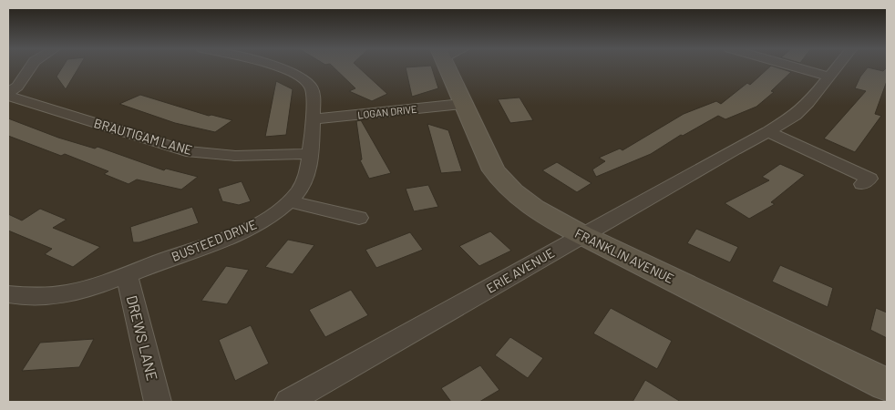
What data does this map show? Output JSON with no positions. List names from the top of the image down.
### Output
{
  "streets": {
    "street": [
      "LOGAN DRIVE",
      "BRAUTIGAM LANE",
      "BUSTEED DRIVE",
      "FRANKLIN AVENUE",
      "ERIE AVENUE",
      "DREWS LANE"
    ]
  },
  "crossings": [
    ["LOGAN DRIVE", "BUSTEED DRIVE"],
    ["LOGAN DRIVE", "FRANKLIN AVENUE"],
    ["BRAUTIGAM LANE", "BUSTEED DRIVE"],
    ["BUSTEED DRIVE", "DREWS LANE"],
    ["FRANKLIN AVENUE", "ERIE AVENUE"]
  ]
}
